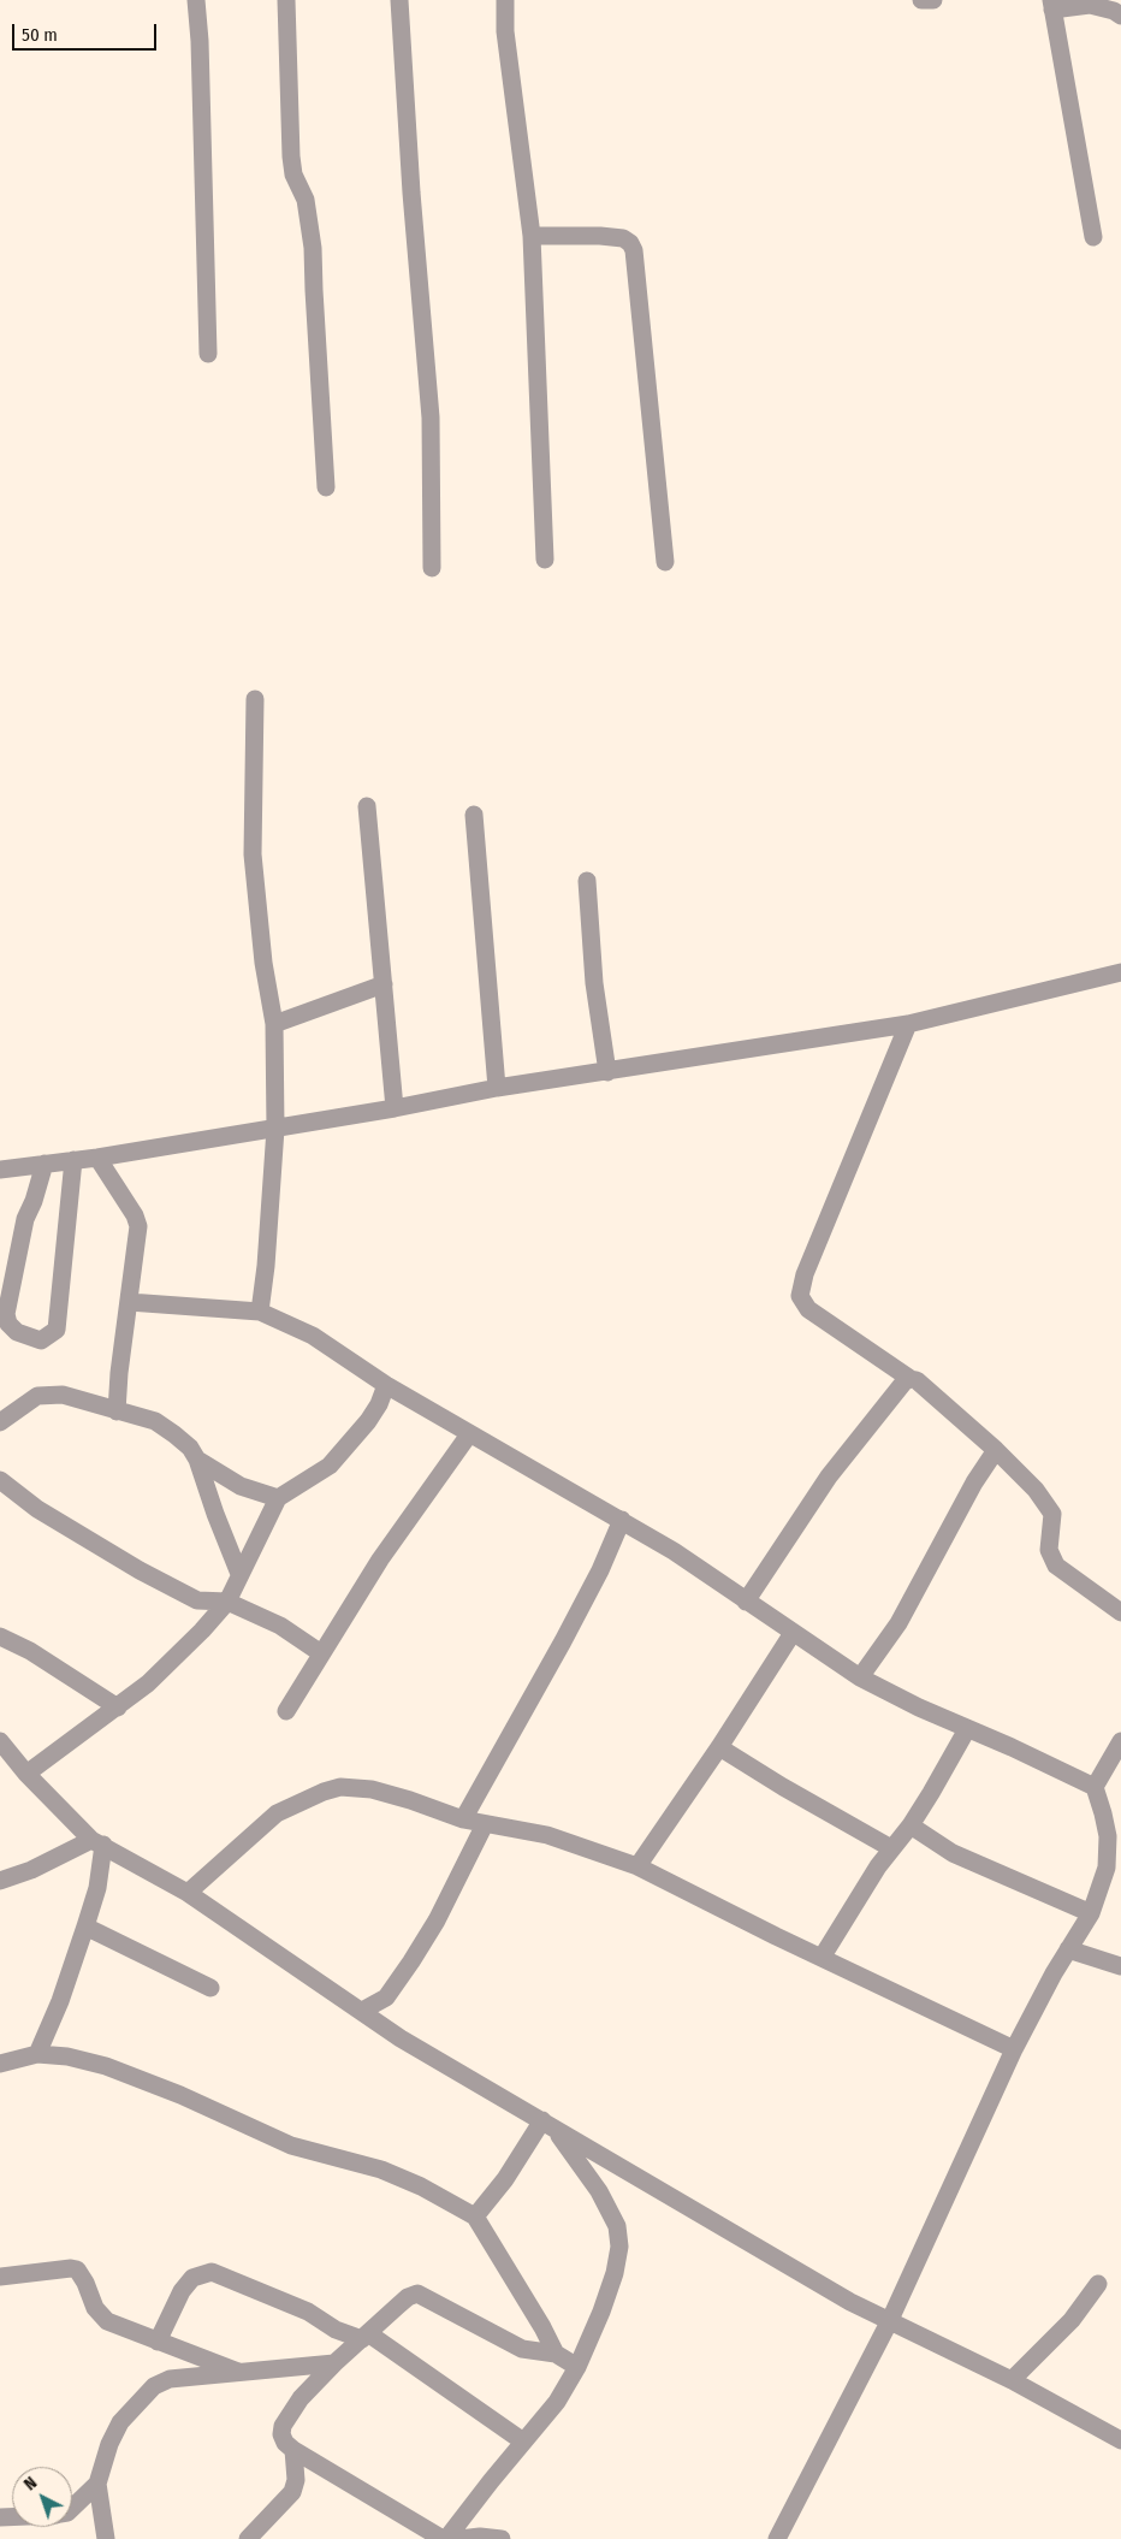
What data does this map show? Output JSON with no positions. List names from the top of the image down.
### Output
{
  "scale_bar": "50 m",
  "north": "top left"
}
